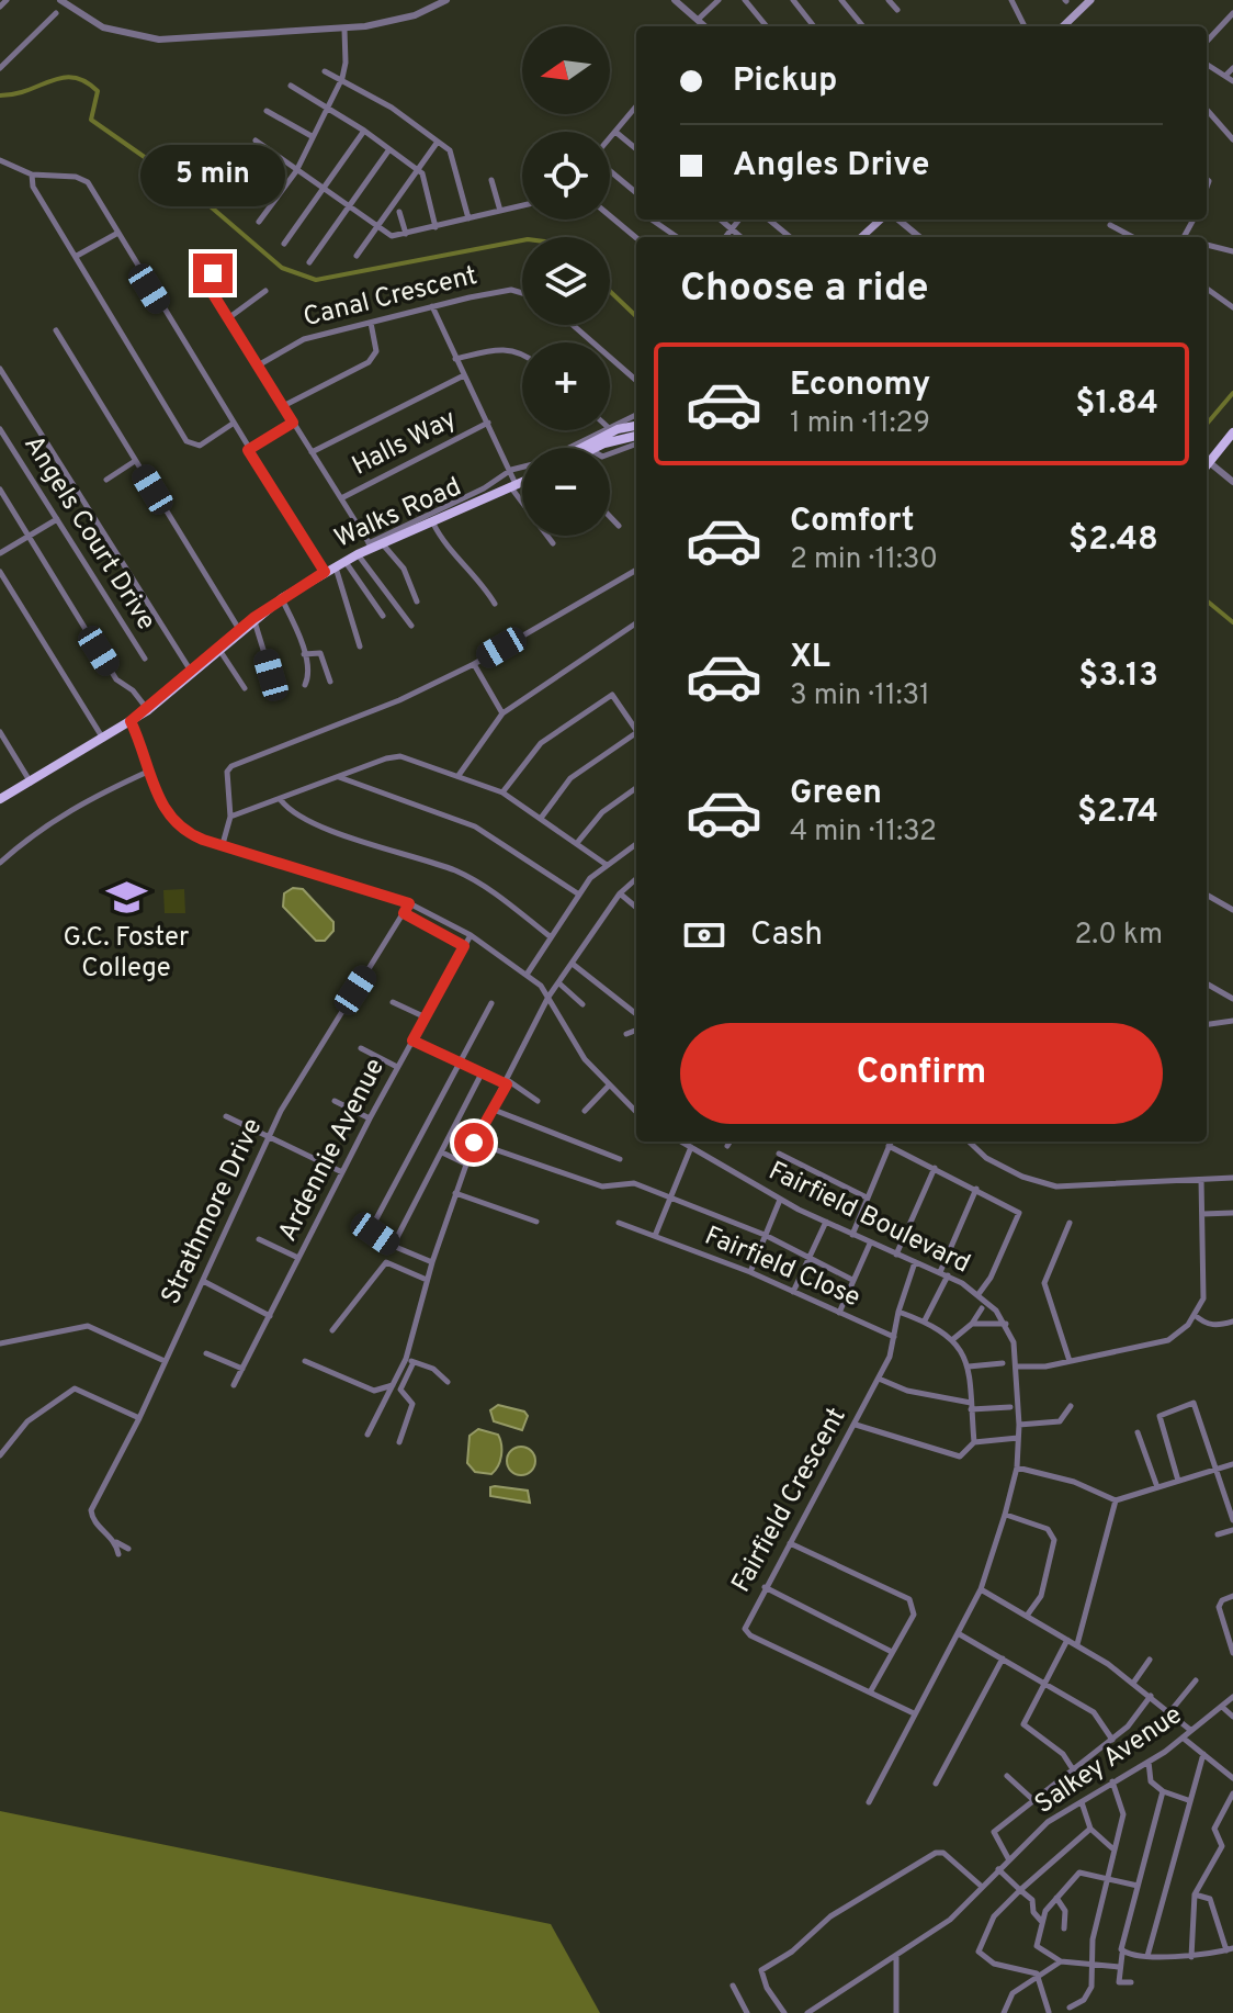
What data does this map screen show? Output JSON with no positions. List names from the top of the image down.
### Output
{
  "streets": {
    "main road": ["Walks Road"],
    "street": [
      "Canal Crescent",
      "Halls Way",
      "Angels Court Drive",
      "Ardennie Avenue",
      "Strathmore Drive",
      "Fairfield Boulevard",
      "Fairfield Close",
      "Fairfield Crescent",
      "Salkey Avenue"
    ]
  },
  "crossings": [
    ["Fairfield Boulevard", "Fairfield Crescent"],
    ["Fairfield Close", "Fairfield Crescent"]
  ],
  "places": {
    "school or university": ["G.C. Foster College"]
  },
  "north": "left",
  "page": {
    "map_buttons": ["+", "−"],
    "banner": ["Pickup", "Angles Drive"],
    "bubble": "5 min",
    "heading": "Choose a ride",
    "list": [
      {
        "name": "Economy",
        "note": "1 min · 11:29",
        "value": "$1.84"
      },
      {
        "name": "Comfort",
        "note": "2 min · 11:30",
        "value": "$2.48"
      },
      {
        "name": "XL",
        "note": "3 min · 11:31",
        "value": "$3.13"
      },
      {
        "name": "Green",
        "note": "4 min · 11:32",
        "value": "$2.74"
      }
    ],
    "pay": ["Cash", "2.0 km"],
    "buttons": "Confirm"
  }
}
